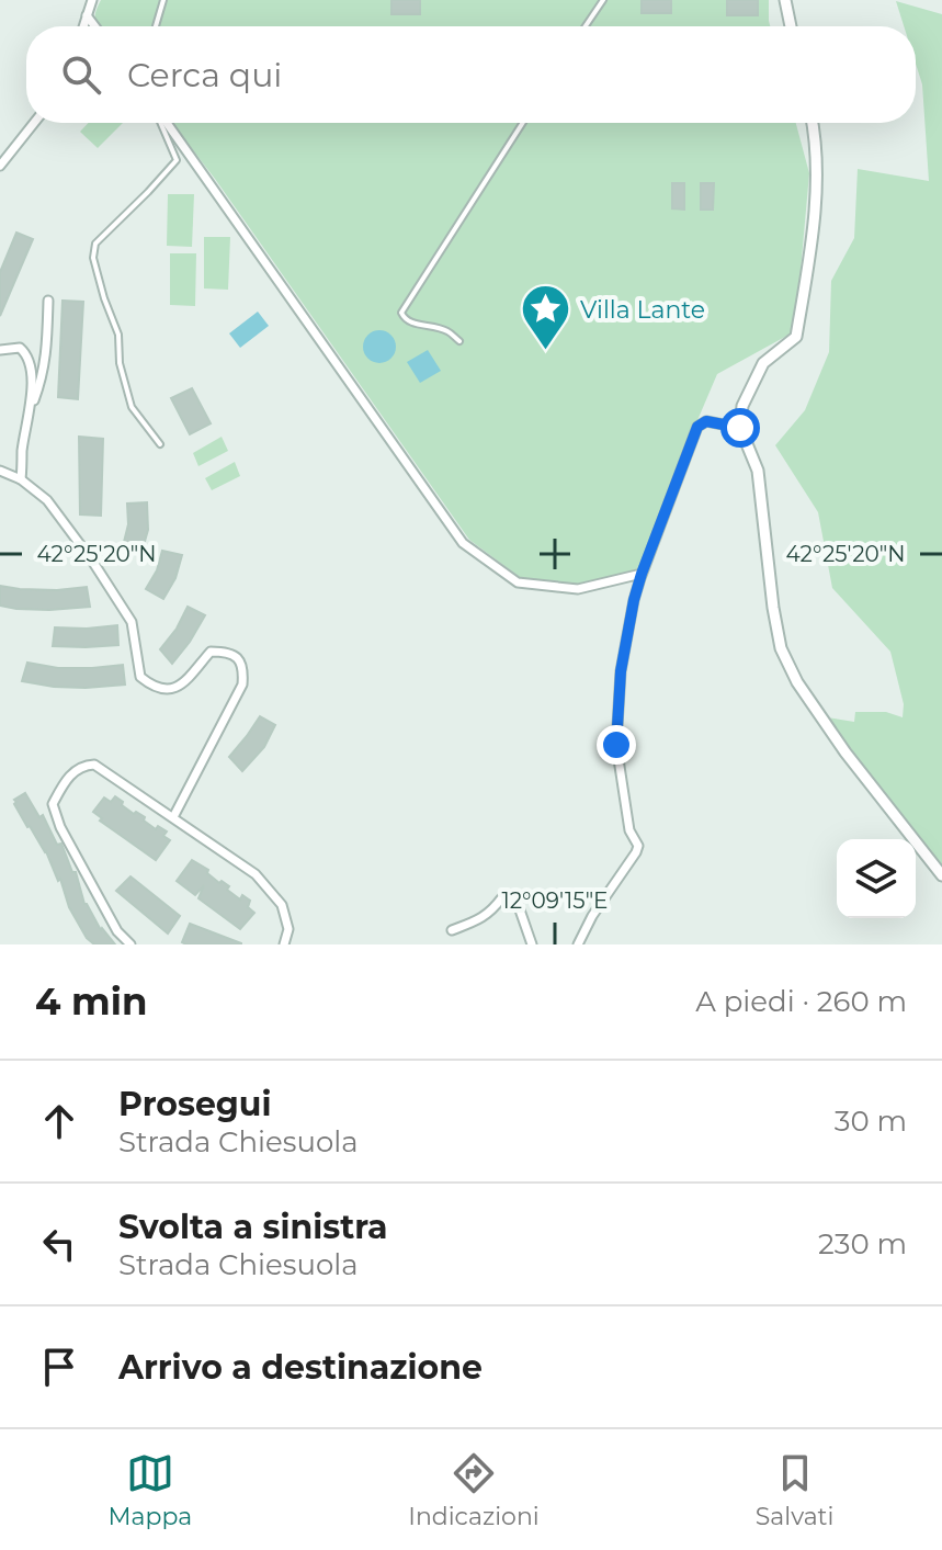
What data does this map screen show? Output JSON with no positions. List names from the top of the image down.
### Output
{
  "places": {
    "place": ["Villa Lante"]
  },
  "page": {
    "search": "Cerca qui",
    "heading": ["4 min", "A piedi · 260 m"],
    "list": [
      ["Prosegui", "Strada Chiesuola", "30 m"],
      ["Svolta a sinistra", "Strada Chiesuola", "230 m"],
      "Arrivo a destinazione"
    ],
    "nav": ["Mappa", "Indicazioni", "Salvati"]
  },
  "coordinates": ["42°25'20\"N", "12°09'15\"E"]
}
